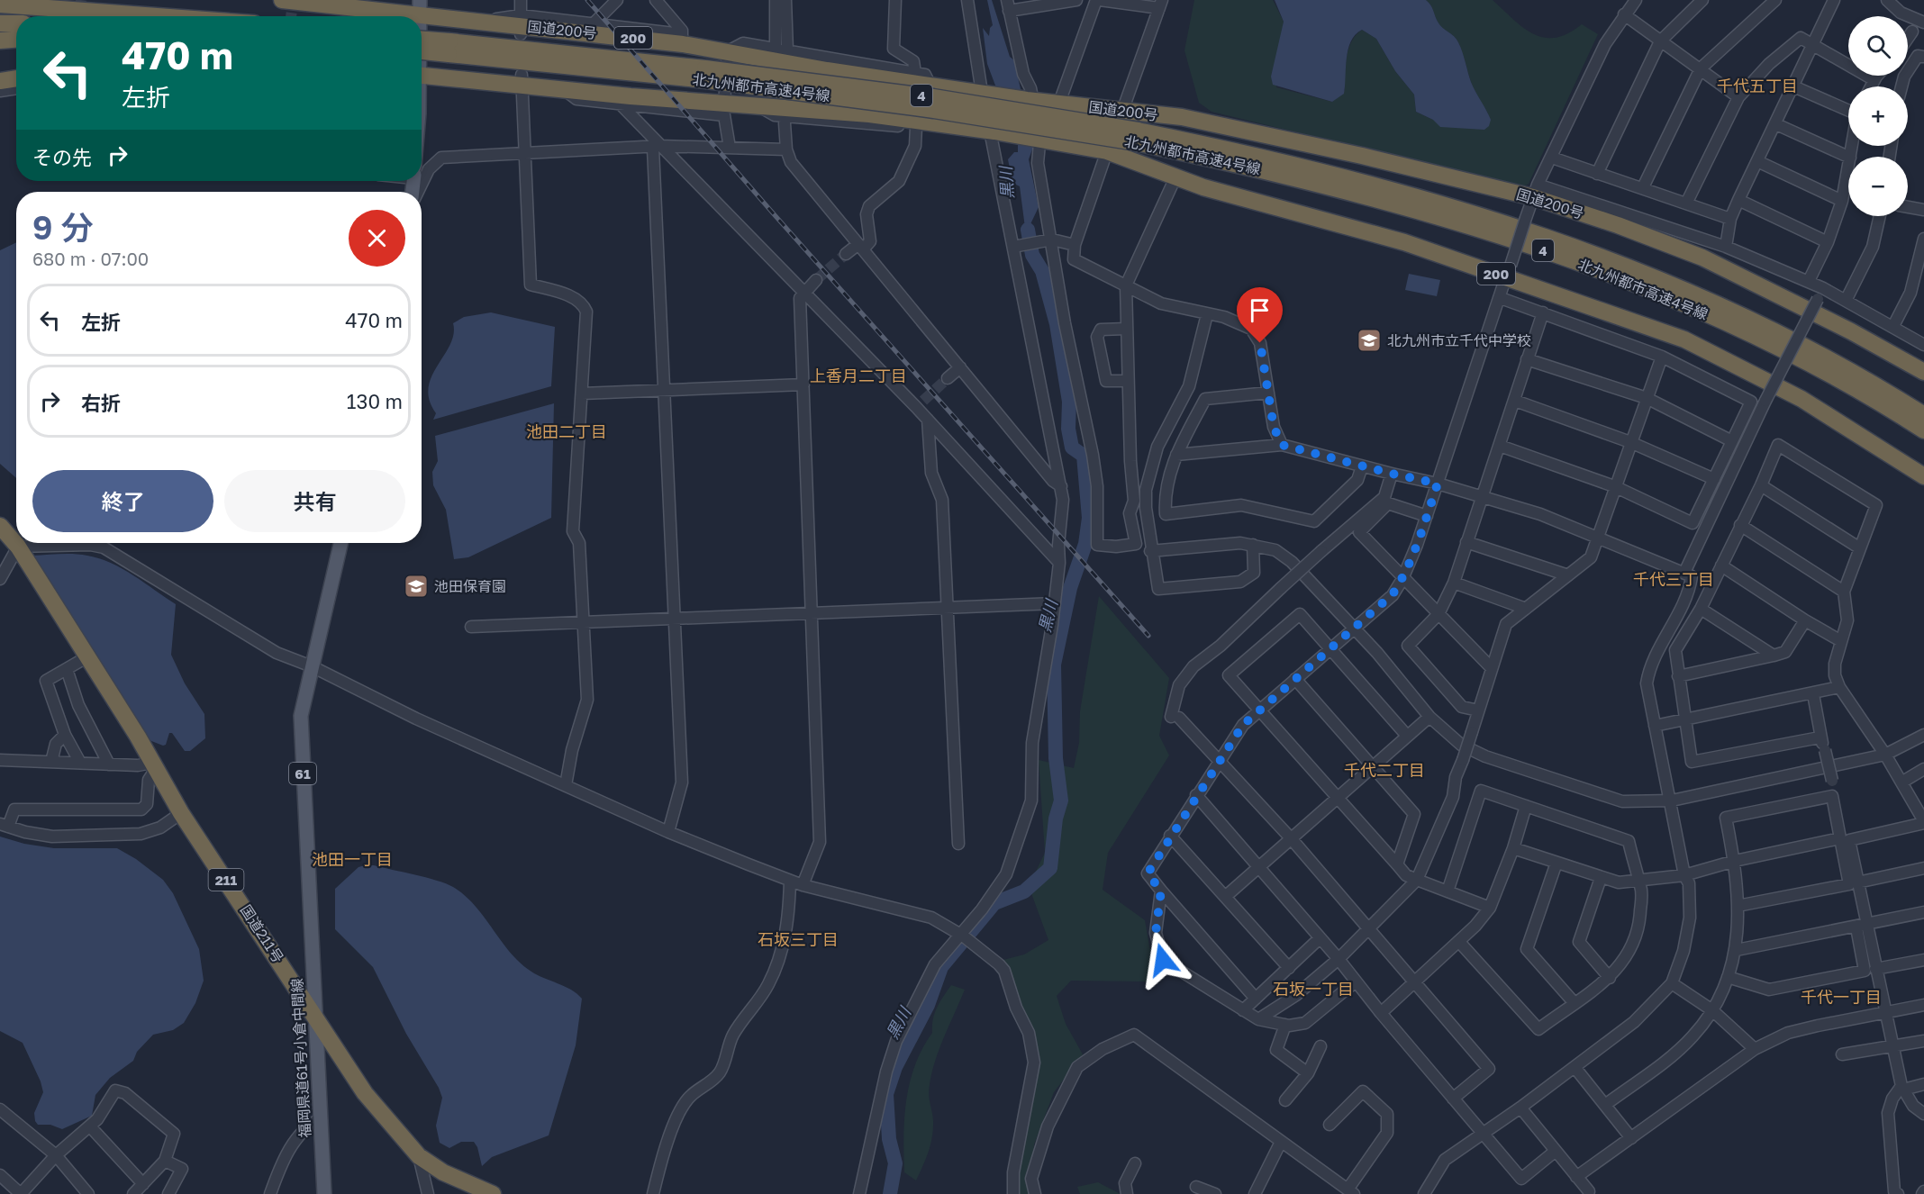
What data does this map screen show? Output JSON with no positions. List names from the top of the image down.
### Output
{
  "streets": {
    "highway": [
      "国道200号",
      "200",
      "北九州都市高速4号線",
      "4",
      "211",
      "国道211号"
    ],
    "main road": ["61", "福岡県道61号小倉中間線"]
  },
  "crossings": [
    ["国道211号", "福岡県道61号小倉中間線"]
  ],
  "districts": [
    "千代五丁目",
    "上香月二丁目",
    "池田二丁目",
    "千代三丁目",
    "千代二丁目",
    "池田一丁目",
    "石坂三丁目",
    "石坂一丁目",
    "千代一丁目"
  ],
  "water": ["黒川"],
  "places": {
    "school or university": ["北九州市立千代中学校", "池田保育園"]
  },
  "page": {
    "map_buttons": ["+", "−"],
    "turn": ["470 m", "左折"],
    "then": "その先",
    "heading": ["9 分", "680 m · 07:00"],
    "list": [
      {
        "name": "左折",
        "value": "470 m"
      },
      {
        "name": "右折",
        "value": "130 m"
      }
    ],
    "buttons": ["終了", "共有"]
  }
}
